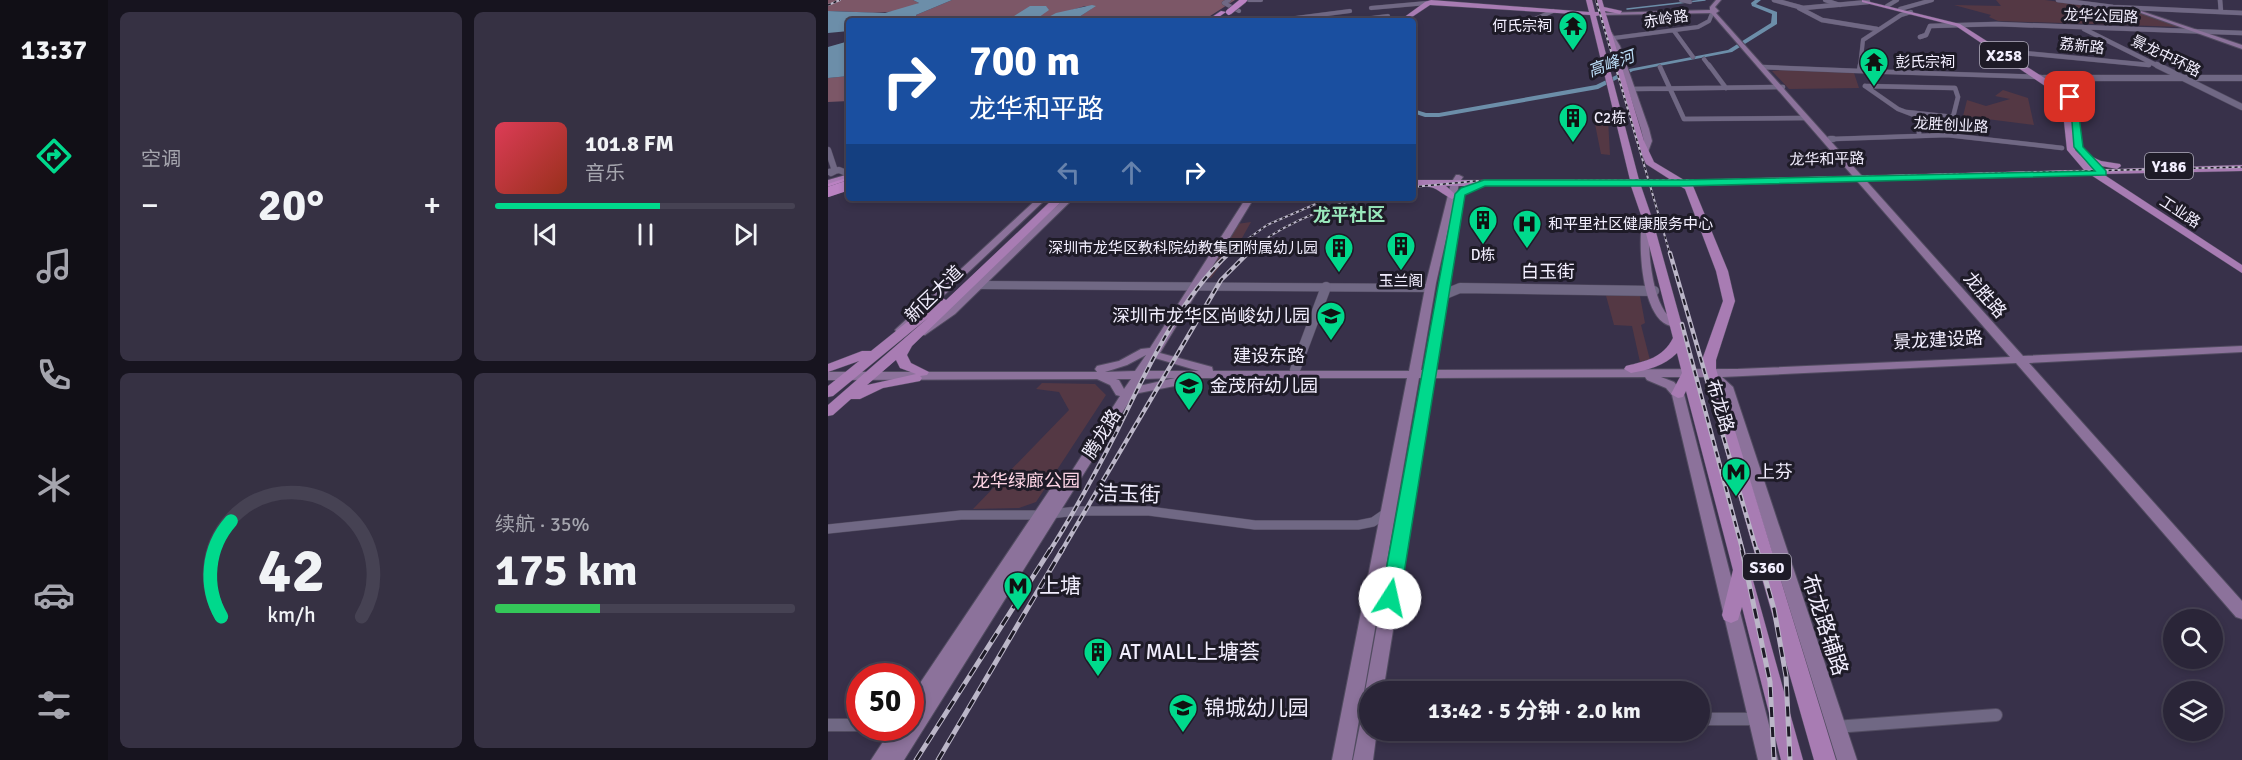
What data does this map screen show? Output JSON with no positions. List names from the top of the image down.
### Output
{
  "streets": {
    "main road": [
      "X258",
      "龙华和平路",
      "Y186",
      "工业路",
      "新区大道",
      "龙胜路",
      "景龙建设路",
      "建设东路",
      "布龙路",
      "腾龙路",
      "S360",
      "布龙路辅路"
    ],
    "street": [
      "龙华公园路",
      "赤岭路",
      "荔新路",
      "景龙中环路",
      "龙胜创业路",
      "白玉街",
      "洁玉街"
    ]
  },
  "crossings": [
    ["龙华公园路", "景龙中环路"],
    ["龙华公园路", "工业路"],
    ["赤岭路", "龙胜路"],
    ["荔新路", "景龙中环路"],
    ["荔新路", "工业路"],
    ["龙胜创业路", "工业路"],
    ["龙胜创业路", "龙胜路"],
    ["龙华和平路", "工业路"],
    ["龙华和平路", "龙胜路"],
    ["龙华和平路", "布龙路"],
    ["白玉街", "布龙路"],
    ["新区大道", "建设东路"],
    ["龙胜路", "景龙建设路"],
    ["景龙建设路", "建设东路"],
    ["景龙建设路", "布龙路"],
    ["景龙建设路", "布龙路辅路"],
    ["建设东路", "布龙路"],
    ["建设东路", "腾龙路"],
    ["建设东路", "布龙路辅路"],
    ["布龙路", "布龙路辅路"],
    ["腾龙路", "洁玉街"]
  ],
  "districts": ["龙平社区"],
  "water": ["高峰河"],
  "parks": ["龙华绿廊公园"],
  "places": {
    "temple": ["何氏宗祠", "彭氏宗祠"],
    "building": [
      "C2栋",
      "D栋",
      "玉兰阁",
      "深圳市龙华区教科院幼教集团附属幼儿园",
      "AT MALL上塘荟"
    ],
    "hospital": ["和平里社区健康服务中心"],
    "school or university": ["深圳市龙华区尚峻幼儿园", "金茂府幼儿园", "锦城幼儿园"],
    "metro station": ["上芬", "上塘"]
  },
  "page": {
    "tabs": "13:37",
    "tile": [
      "空调",
      ["续航 · 35%", "175 km"]
    ],
    "turn": ["700 m", "龙华和平路"],
    "song": ["101.8 FM", "音乐"],
    "heat": ["−", "20°", "+"],
    "limit": "50",
    "trip": "13:42 · 5 分钟 · 2.0 km",
    "gauge": ["42", "km/h"]
  }
}
